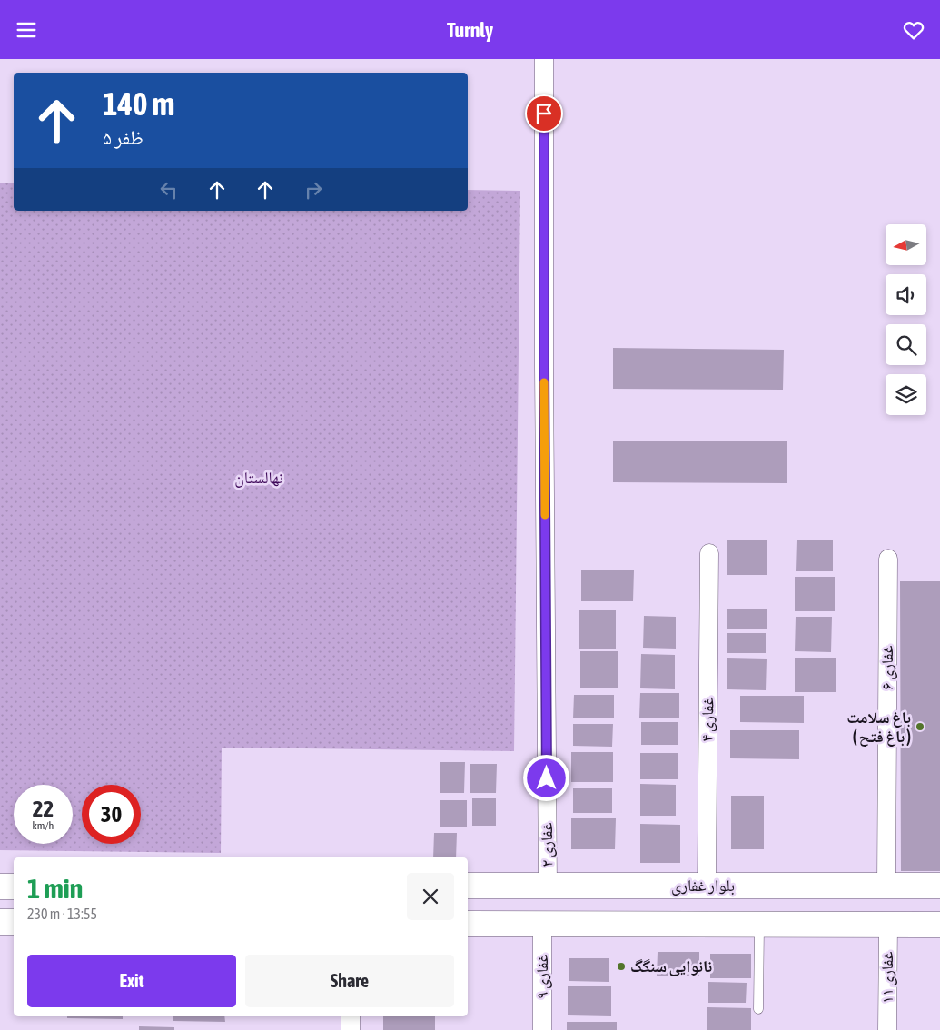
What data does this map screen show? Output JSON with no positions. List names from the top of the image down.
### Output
{
  "streets": {
    "main road": ["بلوار غفاری"],
    "street": [
      "غفاری ۶",
      "غفاری ۴",
      "غفاری ۲",
      "غفاری ۹",
      "غفاری ۱۱"
    ]
  },
  "crossings": [
    ["غفاری ۶", "بلوار غفاری"],
    ["غفاری ۴", "بلوار غفاری"],
    ["غفاری ۲", "بلوار غفاری"]
  ],
  "parks": ["نهالستان"],
  "places": ["باغ سلامت ( باغ فتح )", "نانوایی سنگگ"],
  "north": "left",
  "page": {
    "header": "Turnly",
    "turn": ["140 m", "ظفر ۵"],
    "speed": "22 km/h",
    "limit": "30",
    "heading": ["1 min", "230 m · 13:55"],
    "buttons": ["Exit", "Share"]
  }
}
